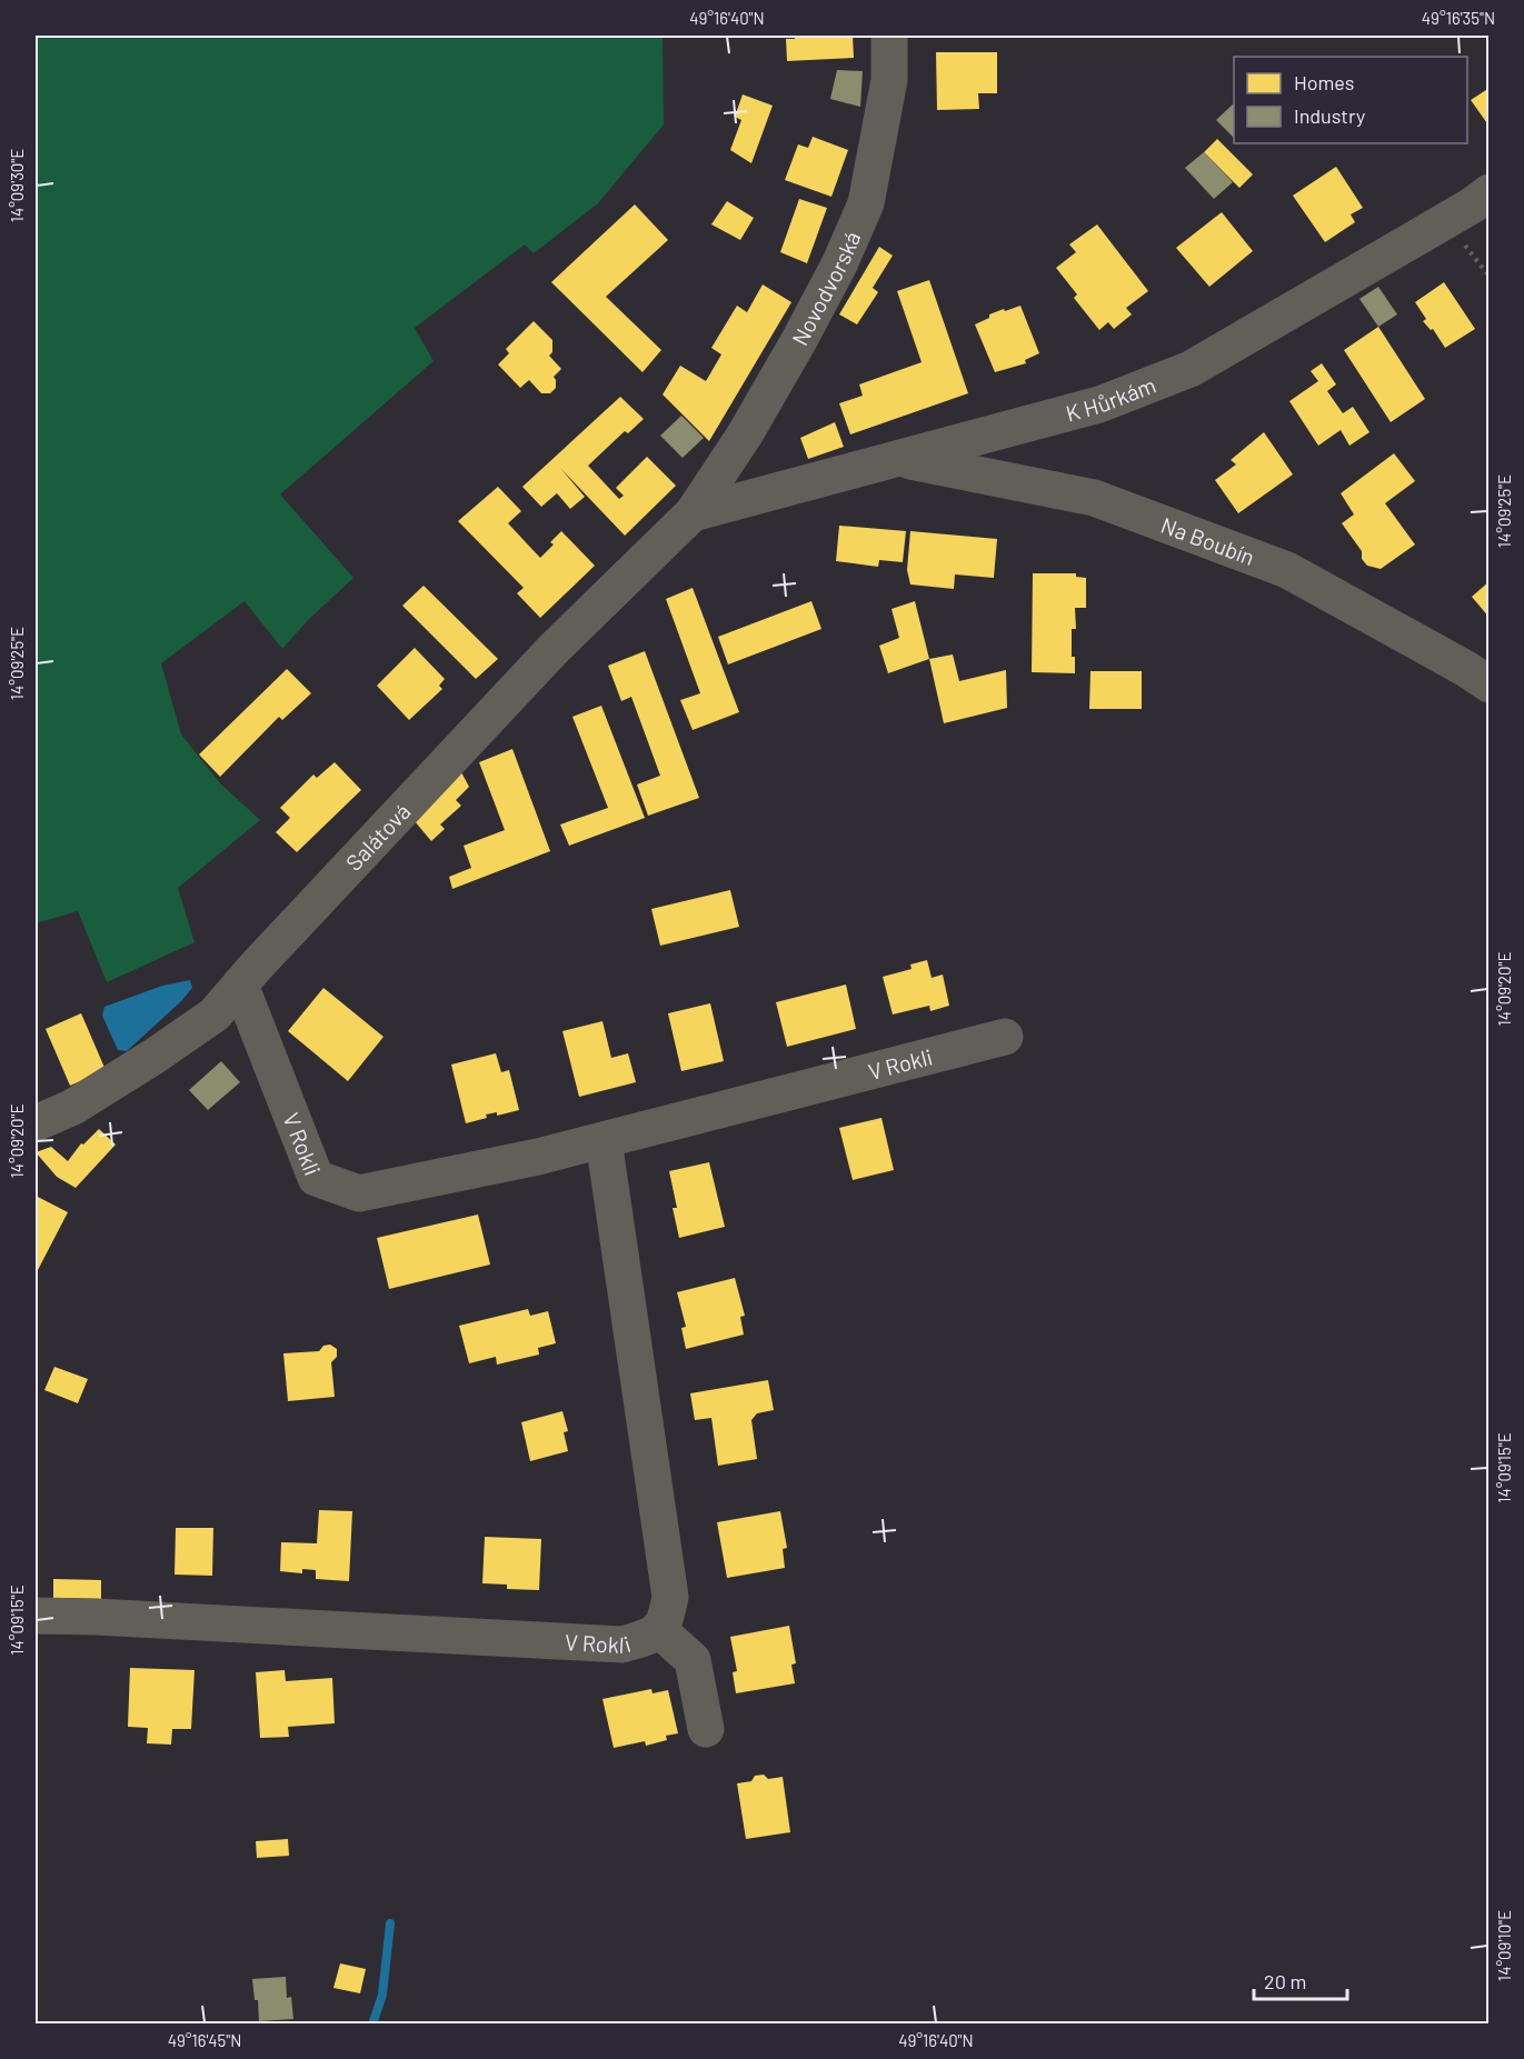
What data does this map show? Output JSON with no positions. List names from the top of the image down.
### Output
{
  "streets": {
    "street": [
      "Novodvorská",
      "K Hůrkám",
      "Na Boubín",
      "Salátová",
      "V Rokli"
    ]
  },
  "crossings": [
    ["Novodvorská", "K Hůrkám"],
    ["Novodvorská", "Salátová"],
    ["K Hůrkám", "Na Boubín"],
    ["K Hůrkám", "Salátová"],
    ["Salátová", "V Rokli"]
  ],
  "legend": ["Homes", "Industry"],
  "scale_bar": "20 m",
  "coordinates": [
    "49°16'40\"N",
    "49°16'35\"N",
    "14°09'30\"E",
    "14°09'25\"E",
    "14°09'20\"E",
    "14°09'15\"E",
    "14°09'10\"E",
    "49°16'45\"N"
  ]
}
